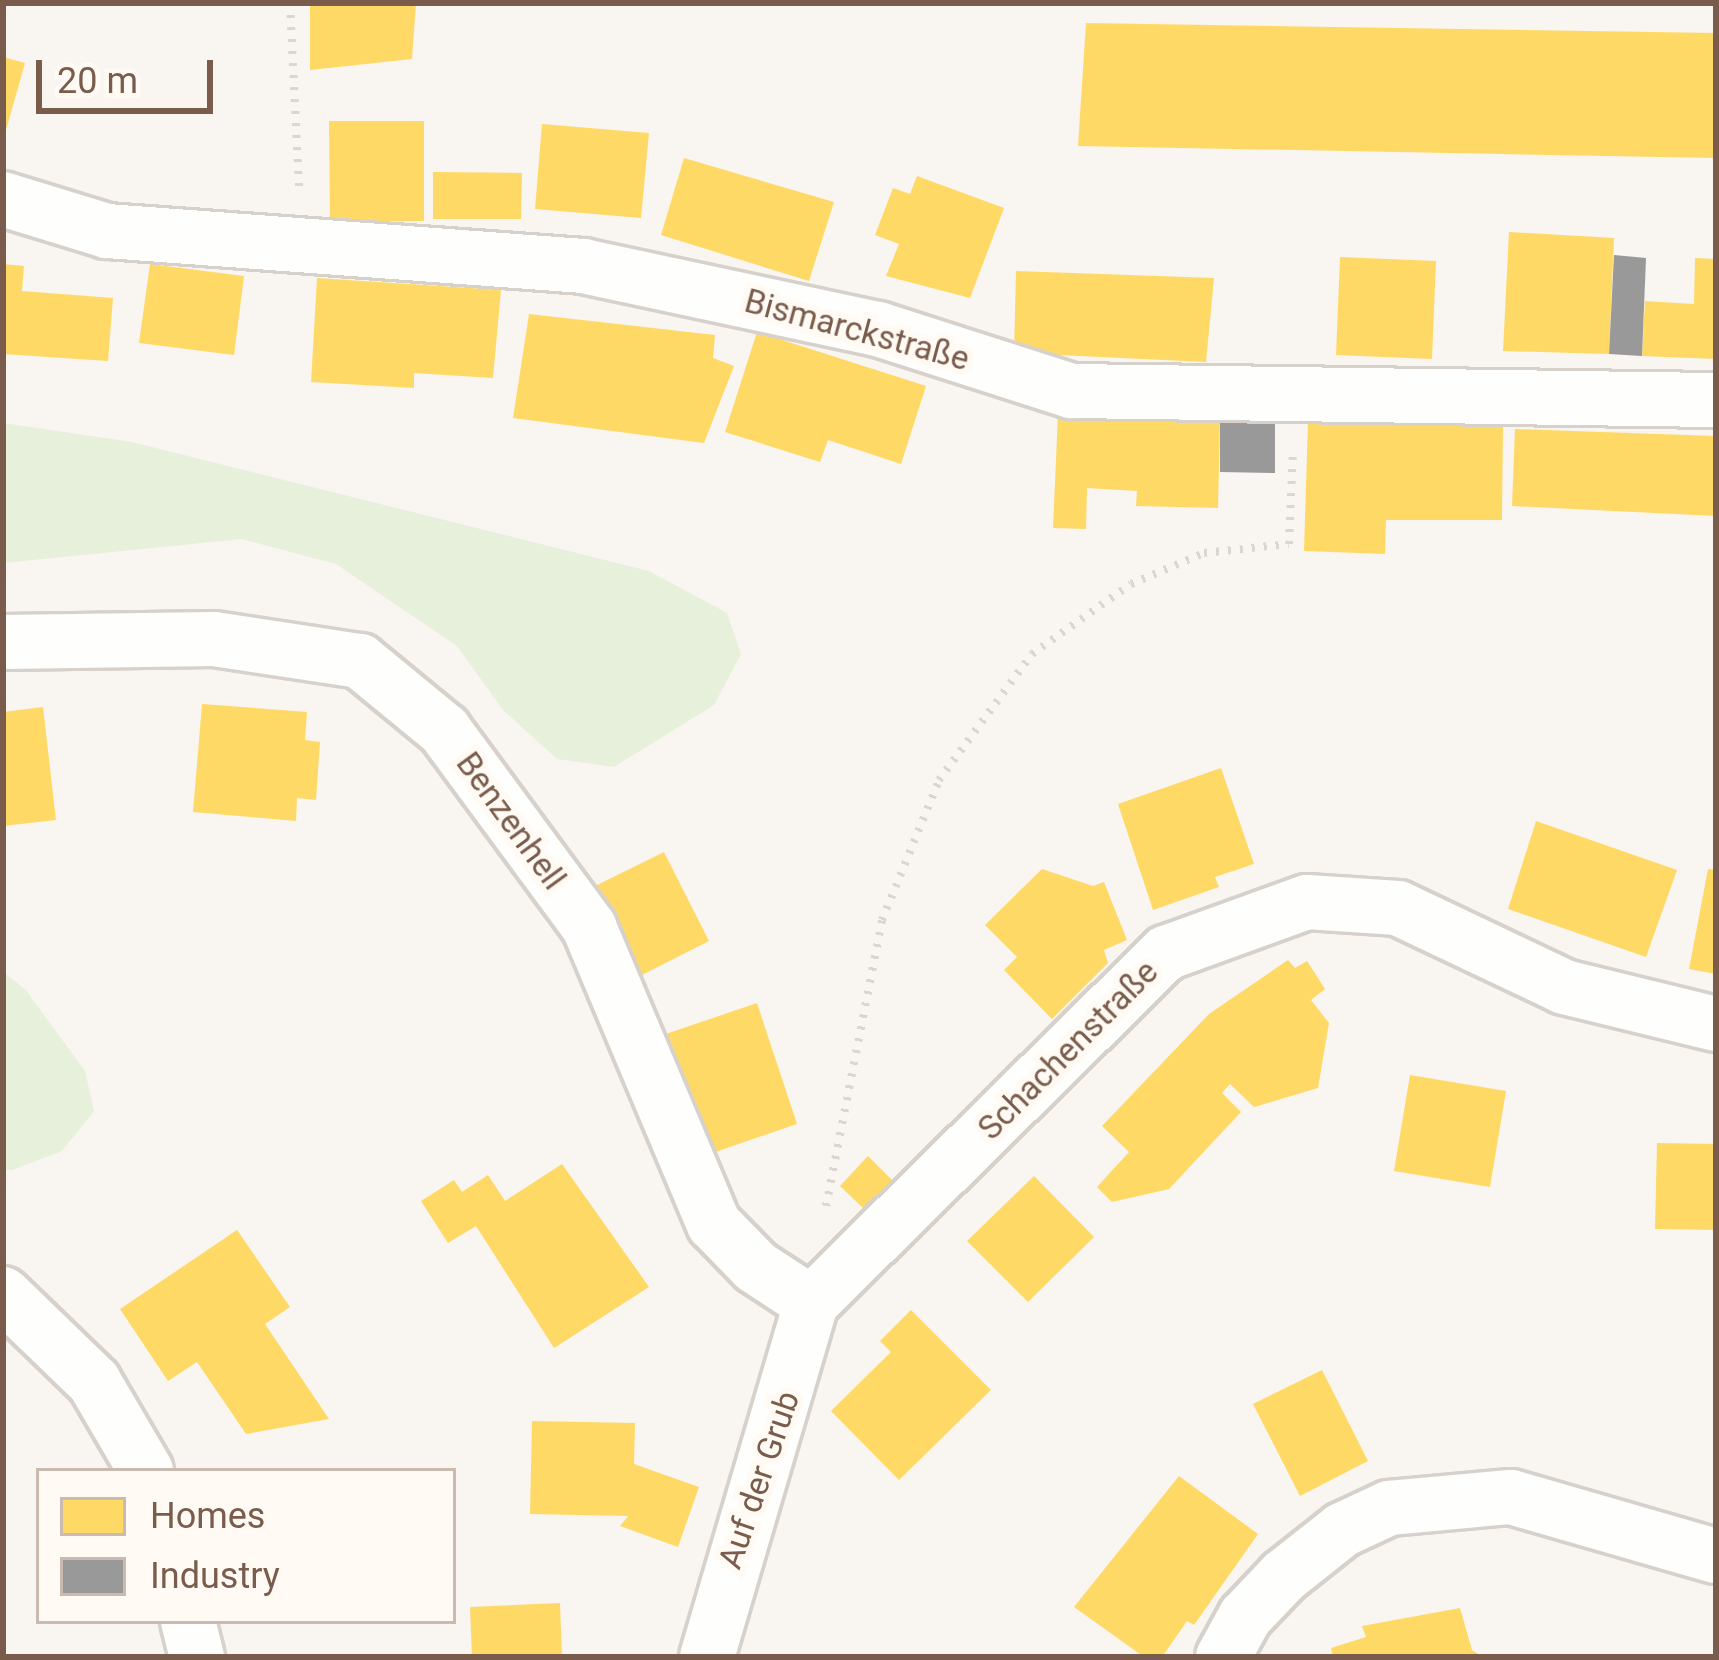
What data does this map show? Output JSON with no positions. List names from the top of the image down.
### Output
{
  "streets": {
    "street": [
      "Bismarckstraße",
      "Benzenhell",
      "Schachenstraße",
      "Auf der Grub"
    ]
  },
  "crossings": [
    ["Benzenhell", "Schachenstraße"],
    ["Benzenhell", "Auf der Grub"],
    ["Schachenstraße", "Auf der Grub"]
  ],
  "legend": ["Homes", "Industry"],
  "scale_bar": "20 m"
}
